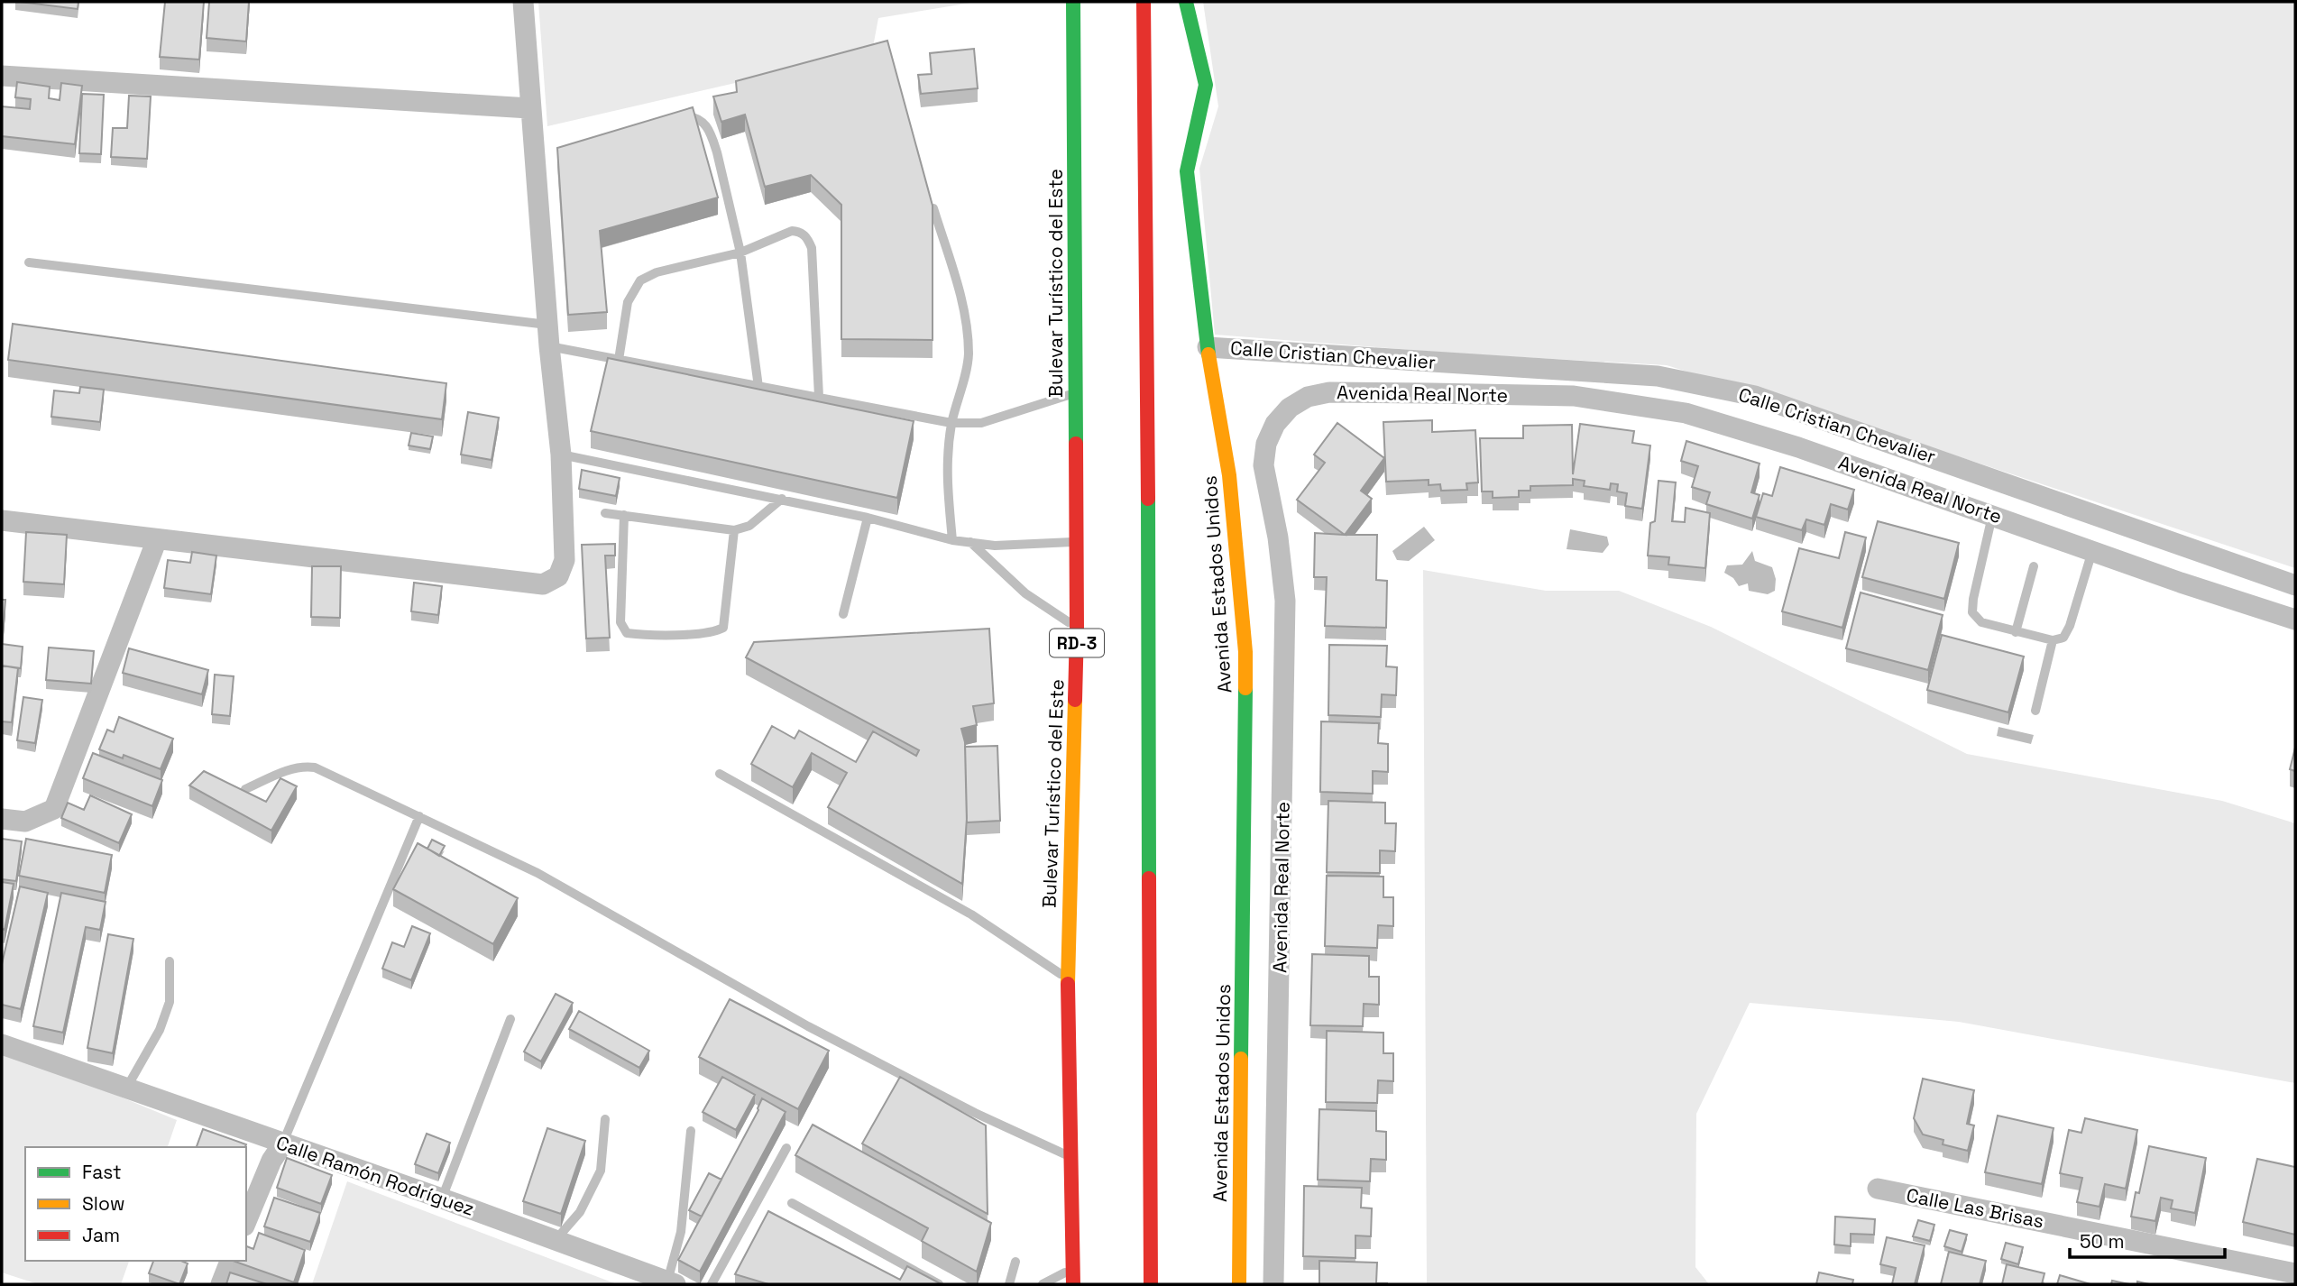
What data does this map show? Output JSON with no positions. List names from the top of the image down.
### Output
{
  "streets": {
    "main road": ["Bulevar Turístico del Este", "Avenida Estados Unidos", "RD-3"],
    "street": [
      "Calle Cristian Chevalier",
      "Avenida Real Norte",
      "Calle Ramón Rodríguez",
      "Calle Las Brisas"
    ]
  },
  "crossings": [
    ["Calle Cristian Chevalier", "Avenida Estados Unidos"]
  ],
  "legend": ["Fast", "Slow", "Jam"],
  "scale_bar": "50 m"
}
